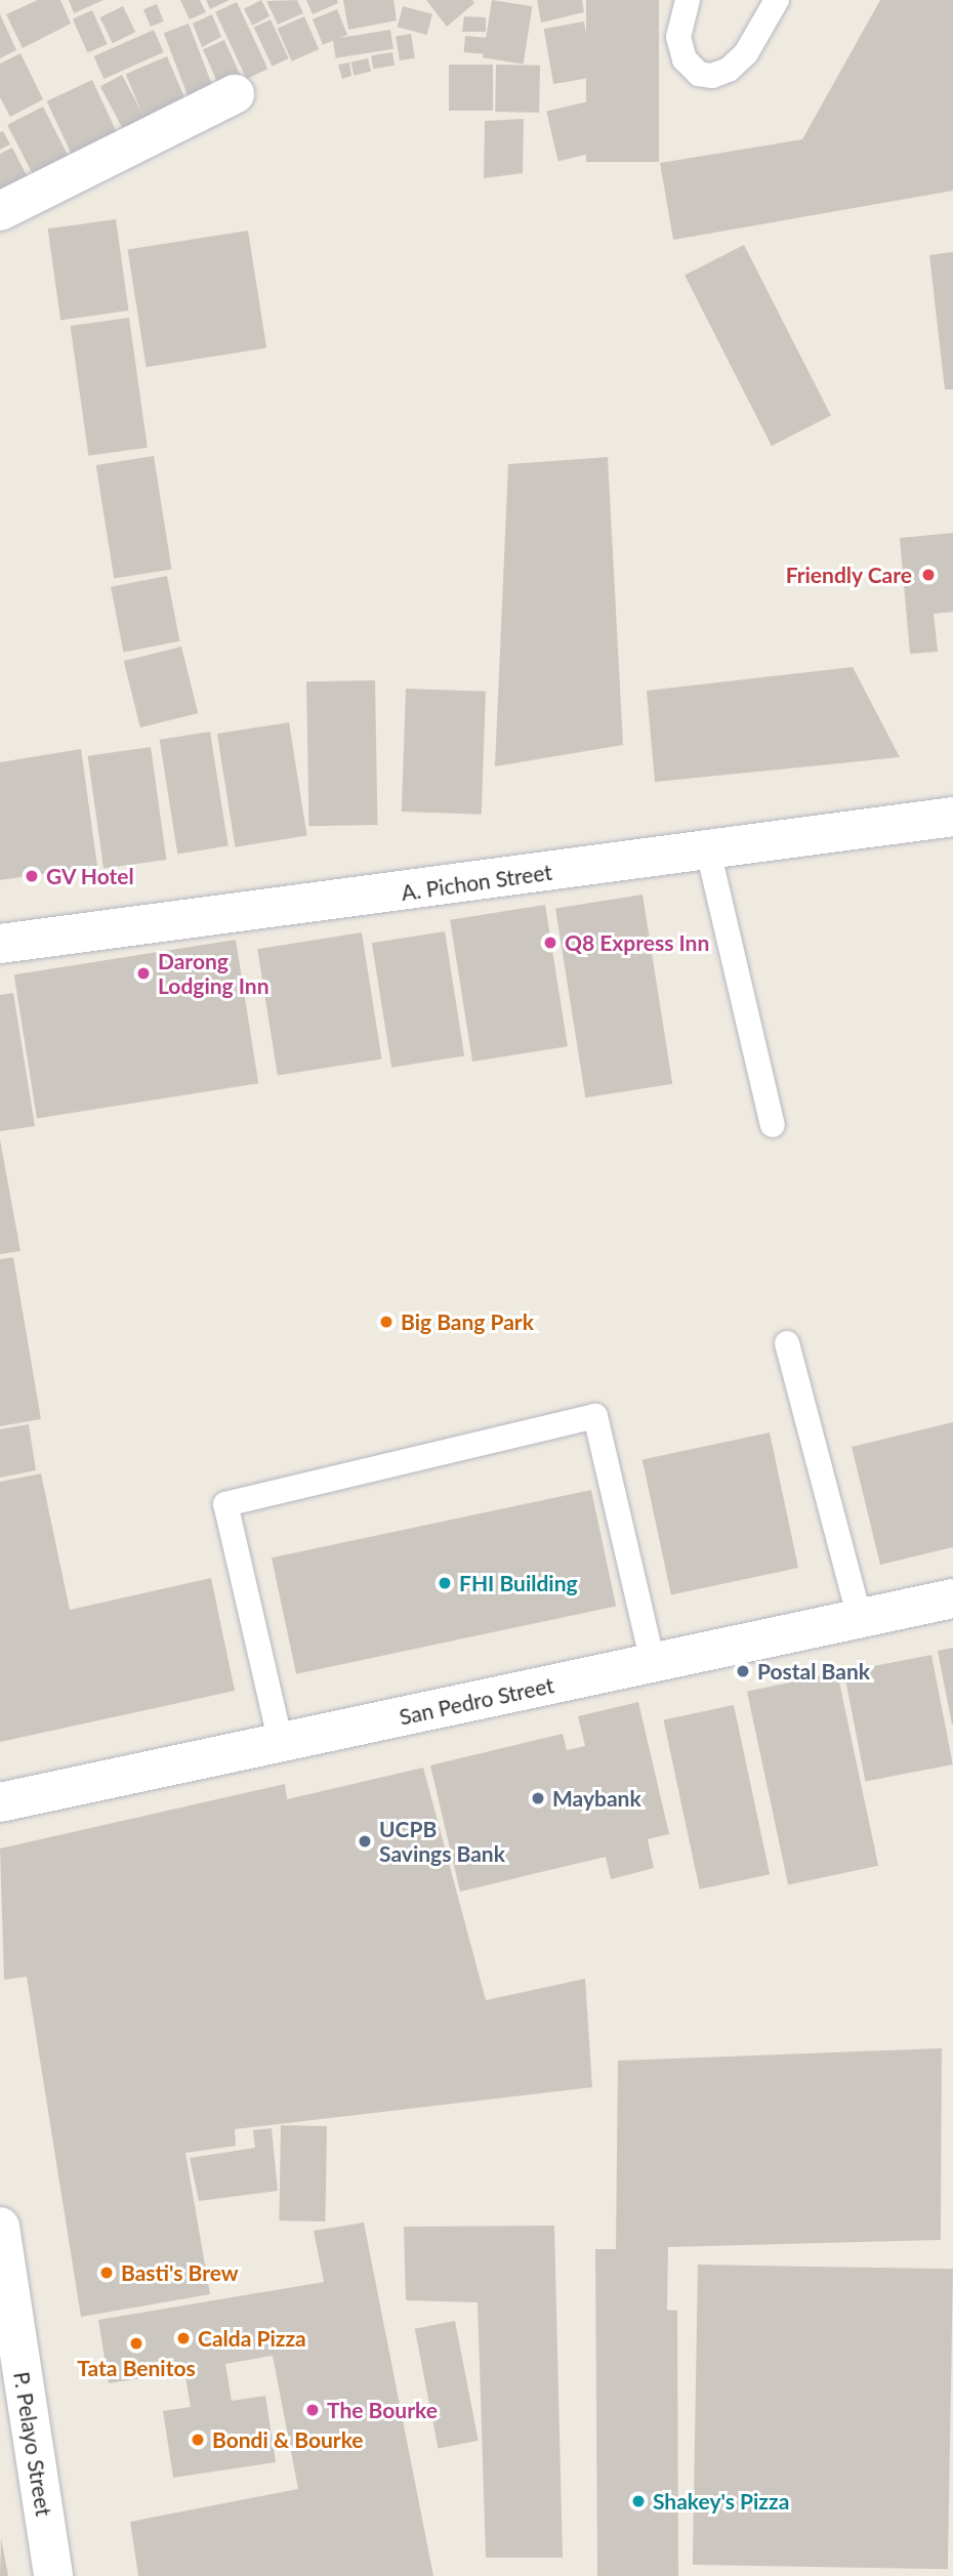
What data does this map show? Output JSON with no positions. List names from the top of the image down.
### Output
{
  "streets": {
    "main road": ["A. Pichon Street", "San Pedro Street", "P. Pelayo Street"]
  },
  "places": [
    "Friendly Care",
    "GV Hotel",
    "Q8 Express Inn",
    "Darong Lodging Inn",
    "Big Bang Park",
    "FHI Building",
    "Postal Bank",
    "Maybank",
    "UCPB Savings Bank",
    "Basti's Brew",
    "Calda Pizza",
    "Tata Benitos",
    "The Bourke",
    "Bondi & Bourke",
    "Shakey's Pizza"
  ]
}
